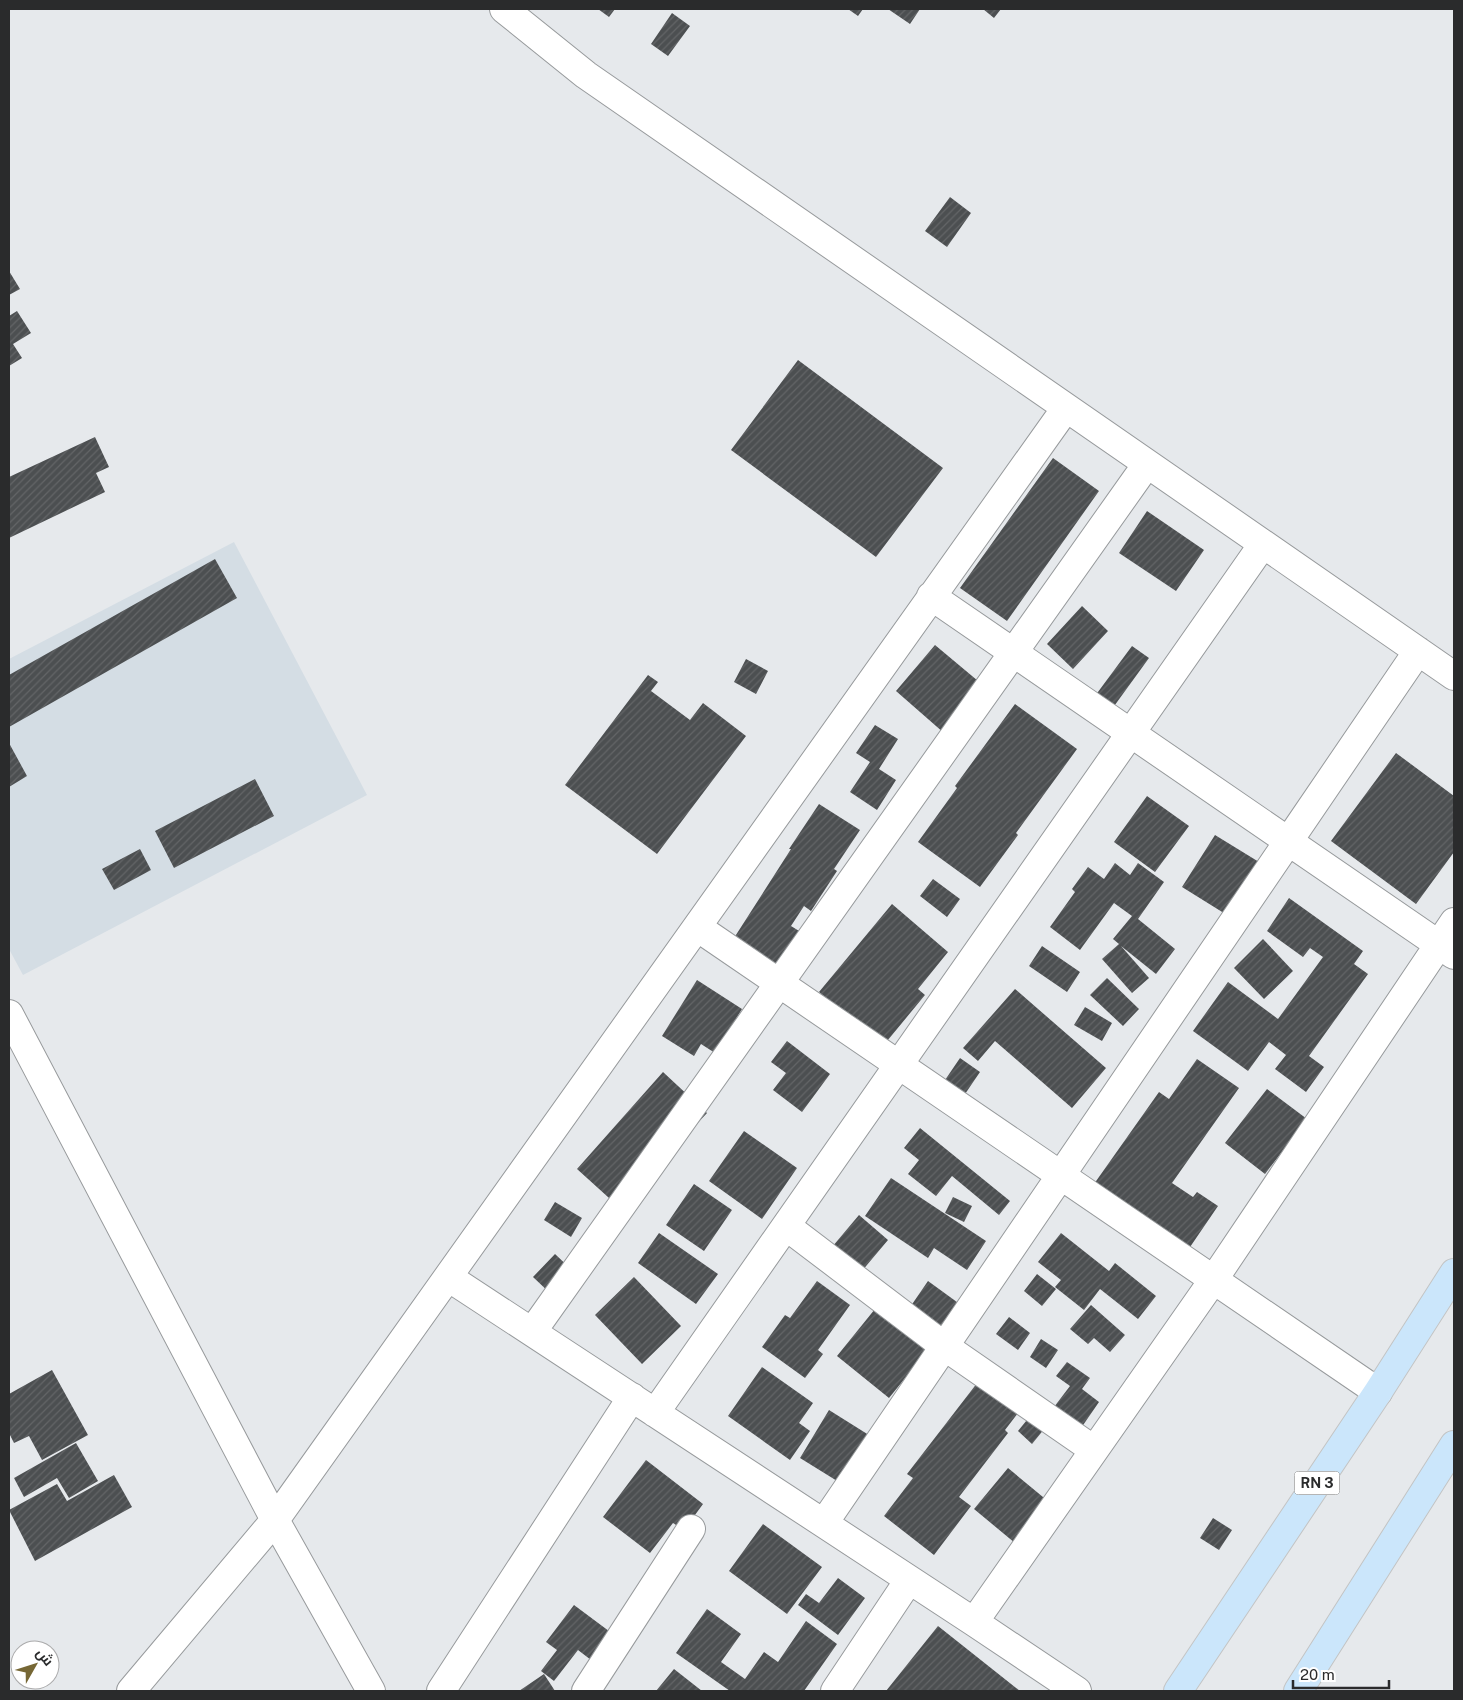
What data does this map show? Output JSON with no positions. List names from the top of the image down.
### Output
{
  "streets": {
    "main road": ["RN 3"]
  },
  "scale_bar": "20 m",
  "north": "top right"
}
